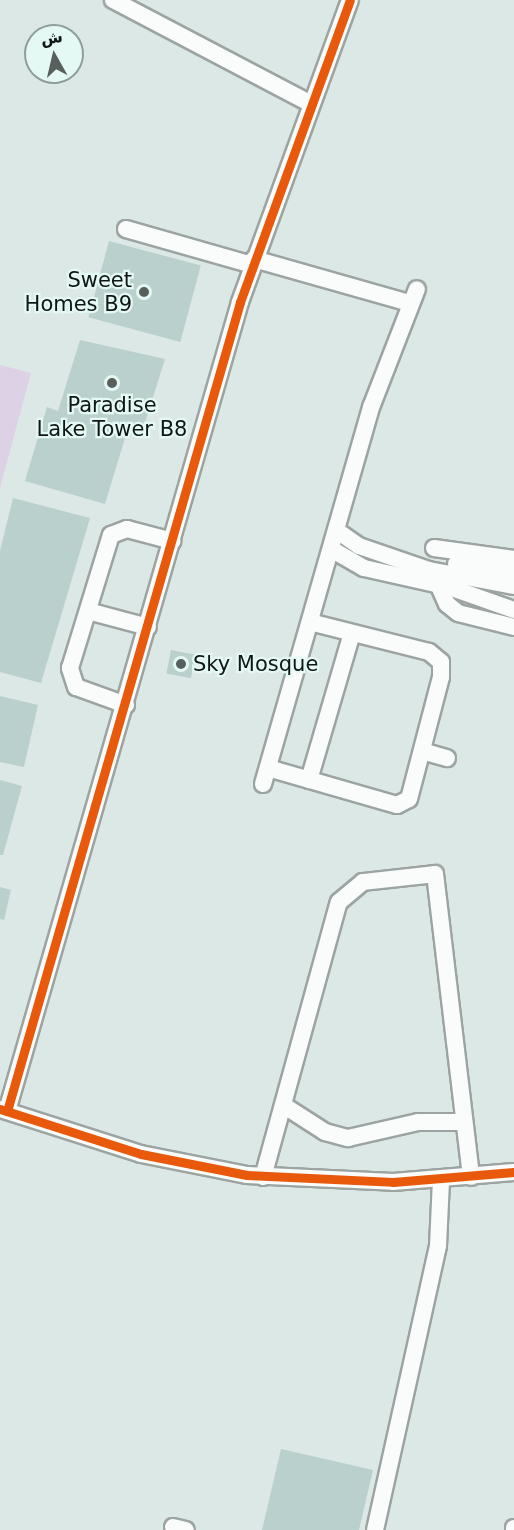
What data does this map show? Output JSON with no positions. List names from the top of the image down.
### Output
{
  "places": ["Sweet Homes B9", "Paradise Lake Tower B8", "Sky Mosque"],
  "north": "top"
}
